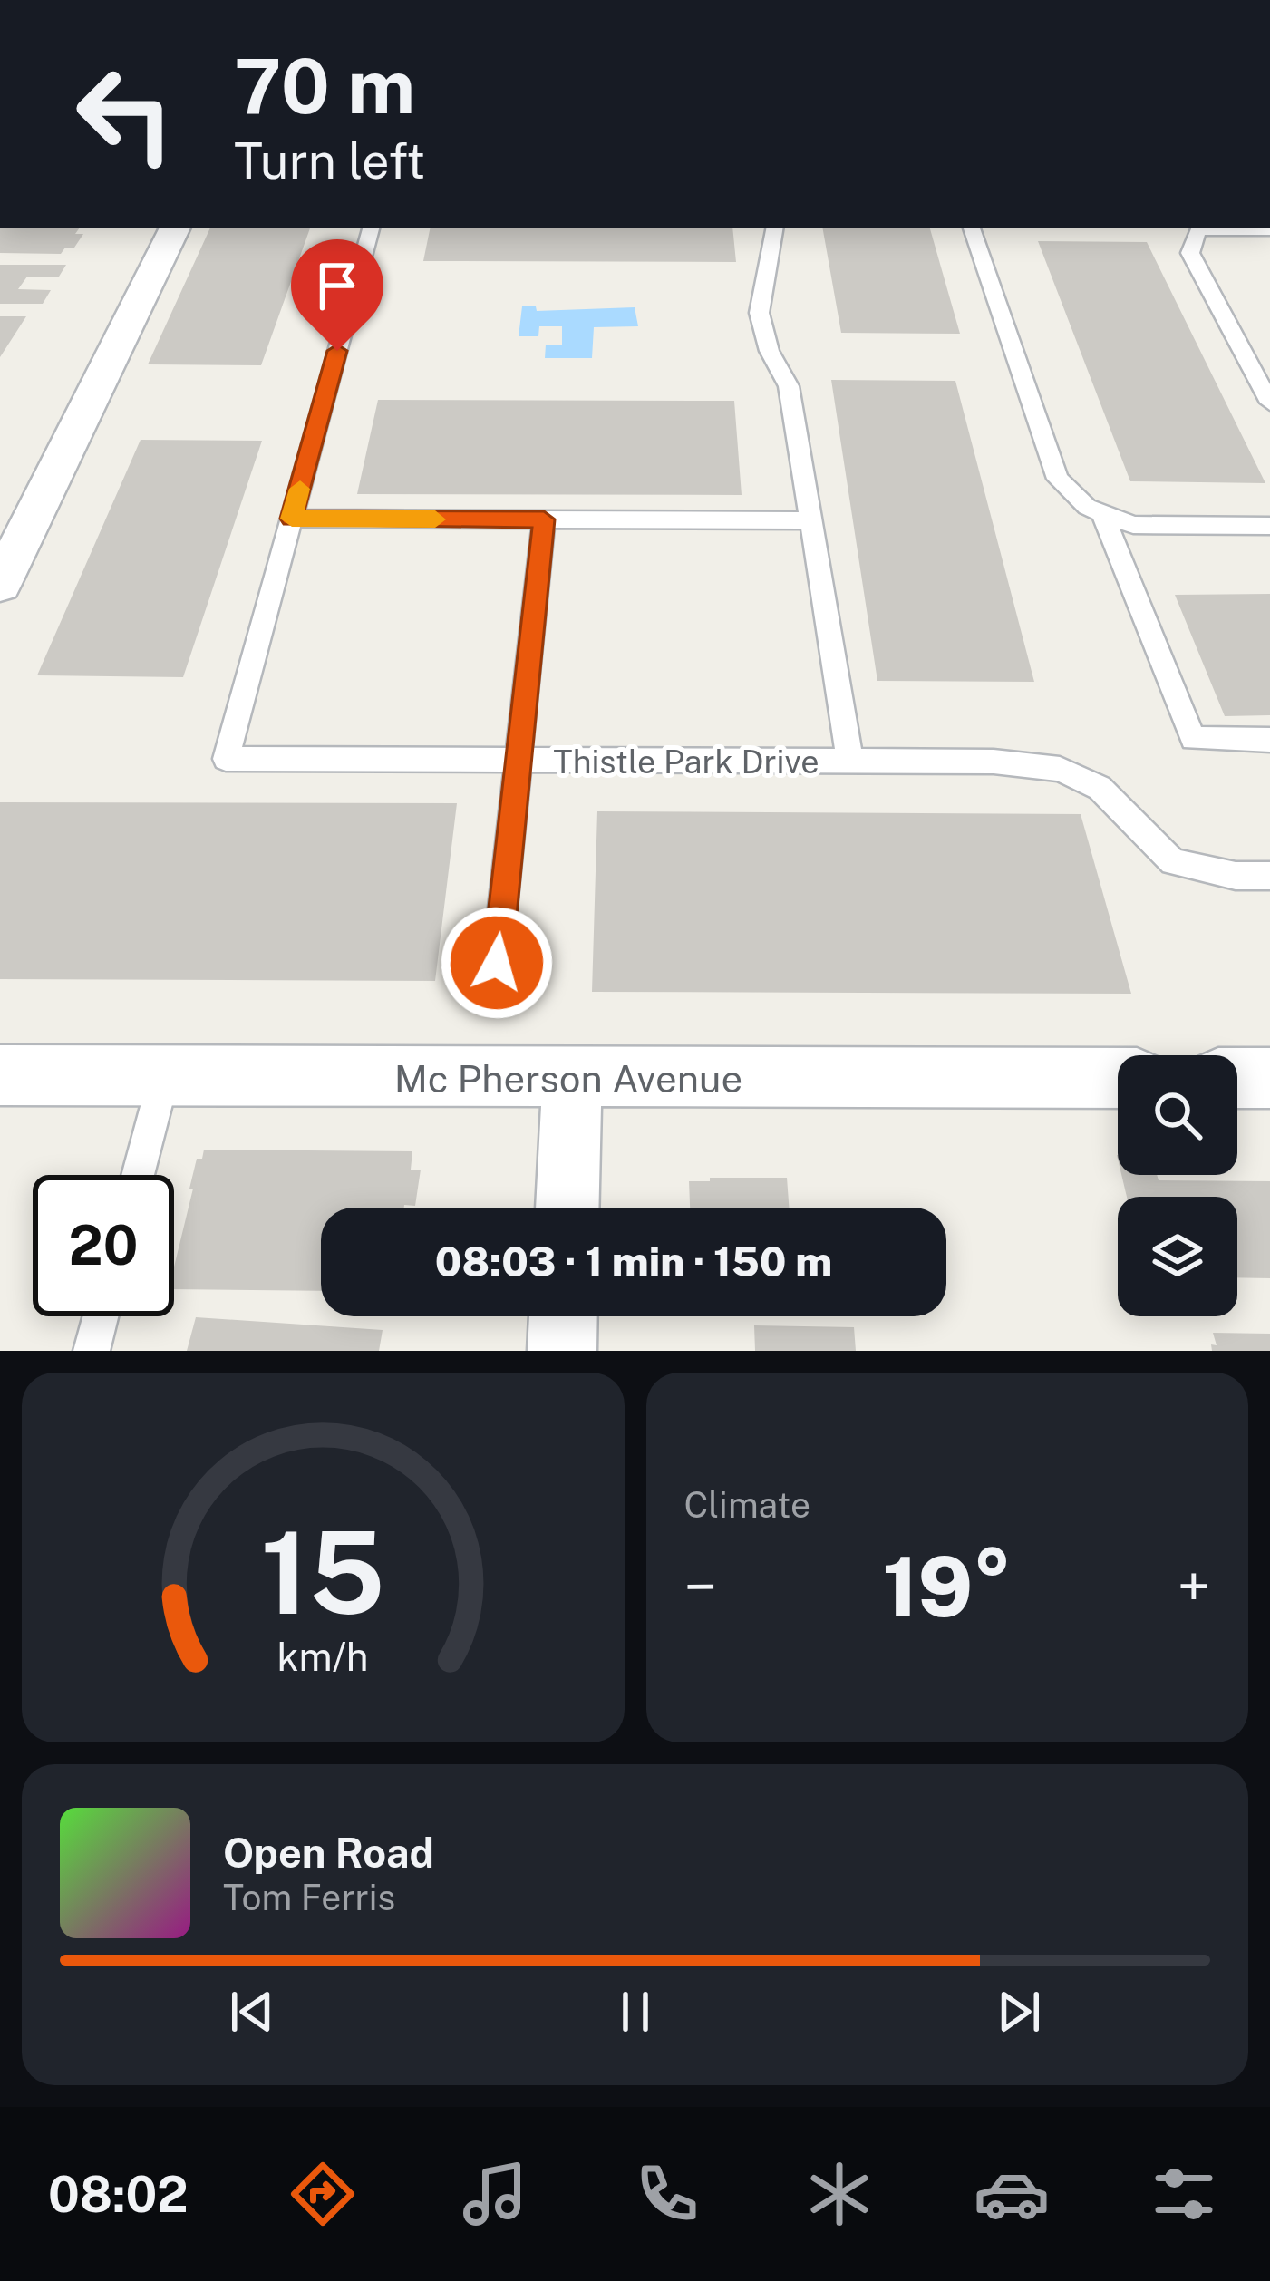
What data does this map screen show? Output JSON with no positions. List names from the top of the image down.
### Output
{
  "streets": {
    "street": ["Mc Pherson Avenue"],
    "lane": ["Thistle Park Drive"]
  },
  "page": {
    "turn": ["70 m", "Turn left"],
    "limit": "20",
    "trip": "08:03 · 1 min · 150 m",
    "tile": "Climate",
    "heat": ["−", "19°", "+"],
    "song": ["Open Road", "Tom Ferris"],
    "tabs": "08:02",
    "gauge": ["15", "km/h"]
  }
}
